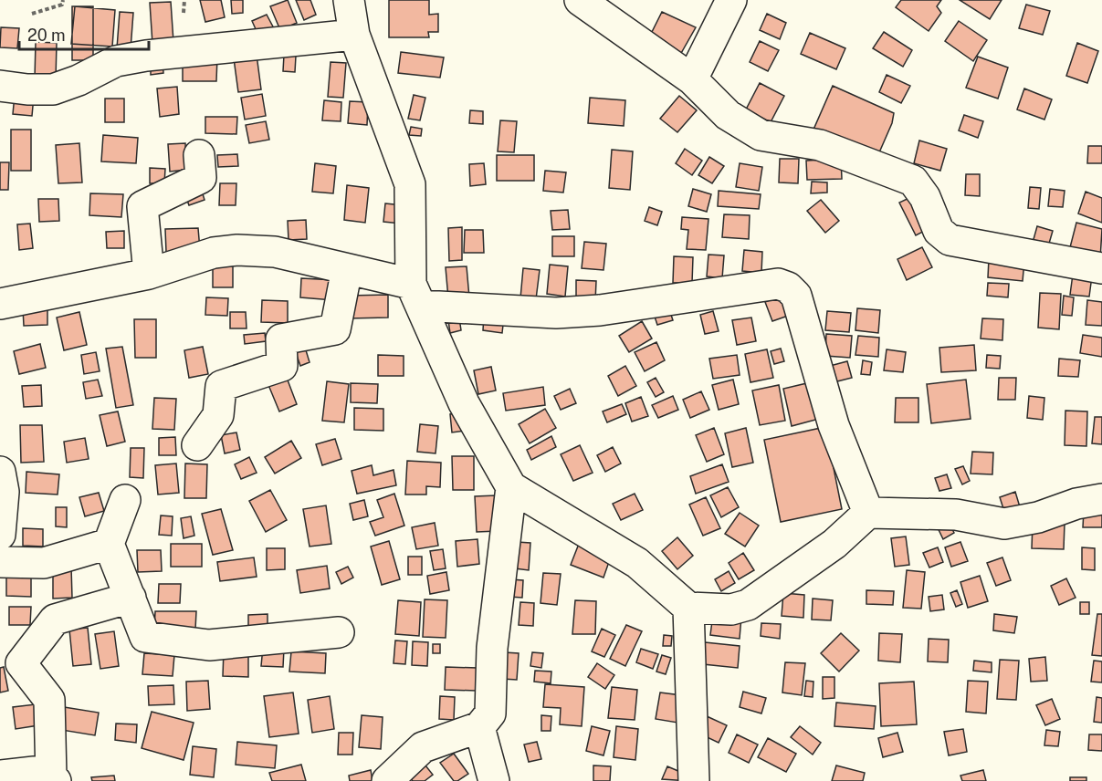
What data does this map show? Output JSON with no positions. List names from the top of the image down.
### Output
{
  "scale_bar": "20 m"
}
